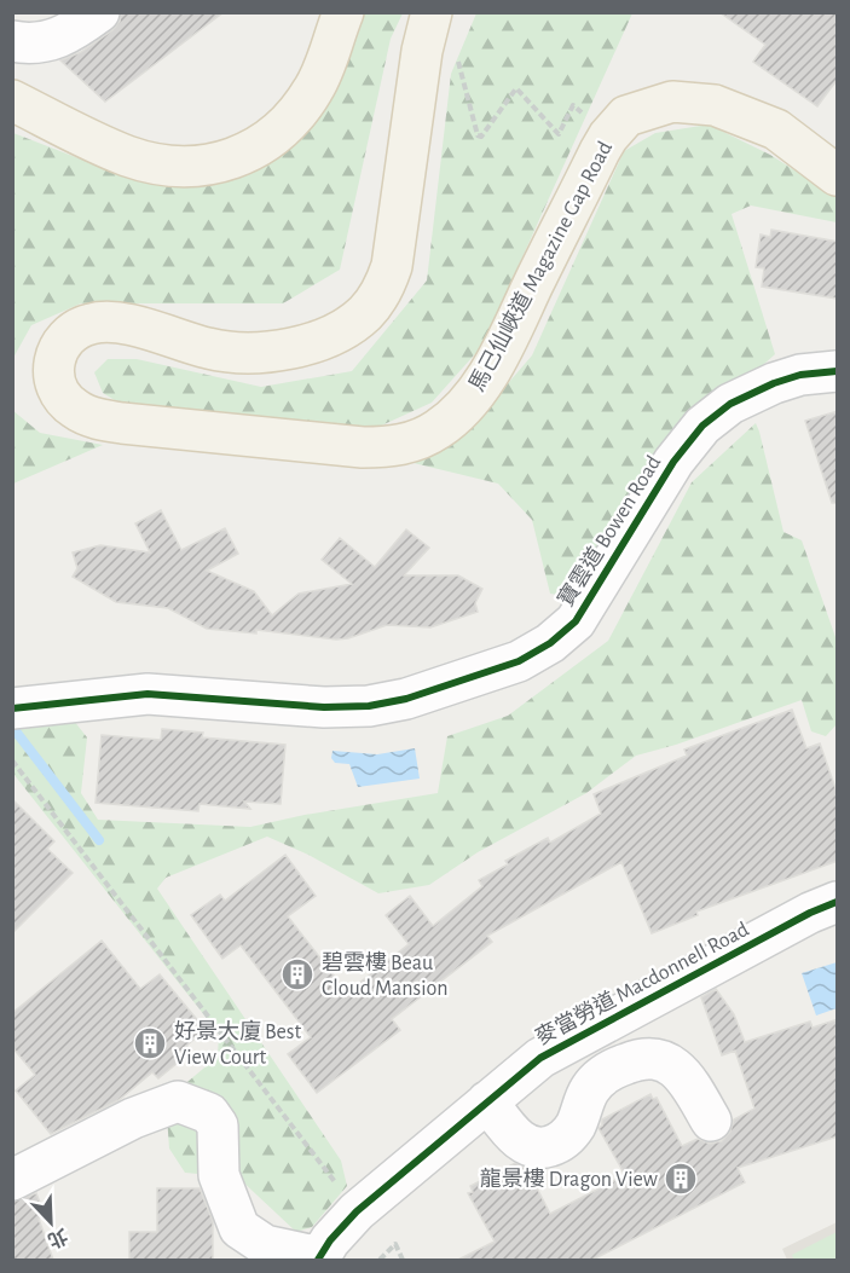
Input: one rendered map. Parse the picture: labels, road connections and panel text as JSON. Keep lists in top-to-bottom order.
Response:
{
  "streets": {
    "main road": ["馬己仙峽道 Magazine Gap Road"],
    "street": ["寶雲道 Bowen Road", "麥當勞道 Macdonnell Road"]
  },
  "places": {
    "building": ["碧雲樓 Beau Cloud Mansion", "好景大廈 Best View Court", "龍景樓 Dragon View"]
  },
  "north": "bottom right"
}
